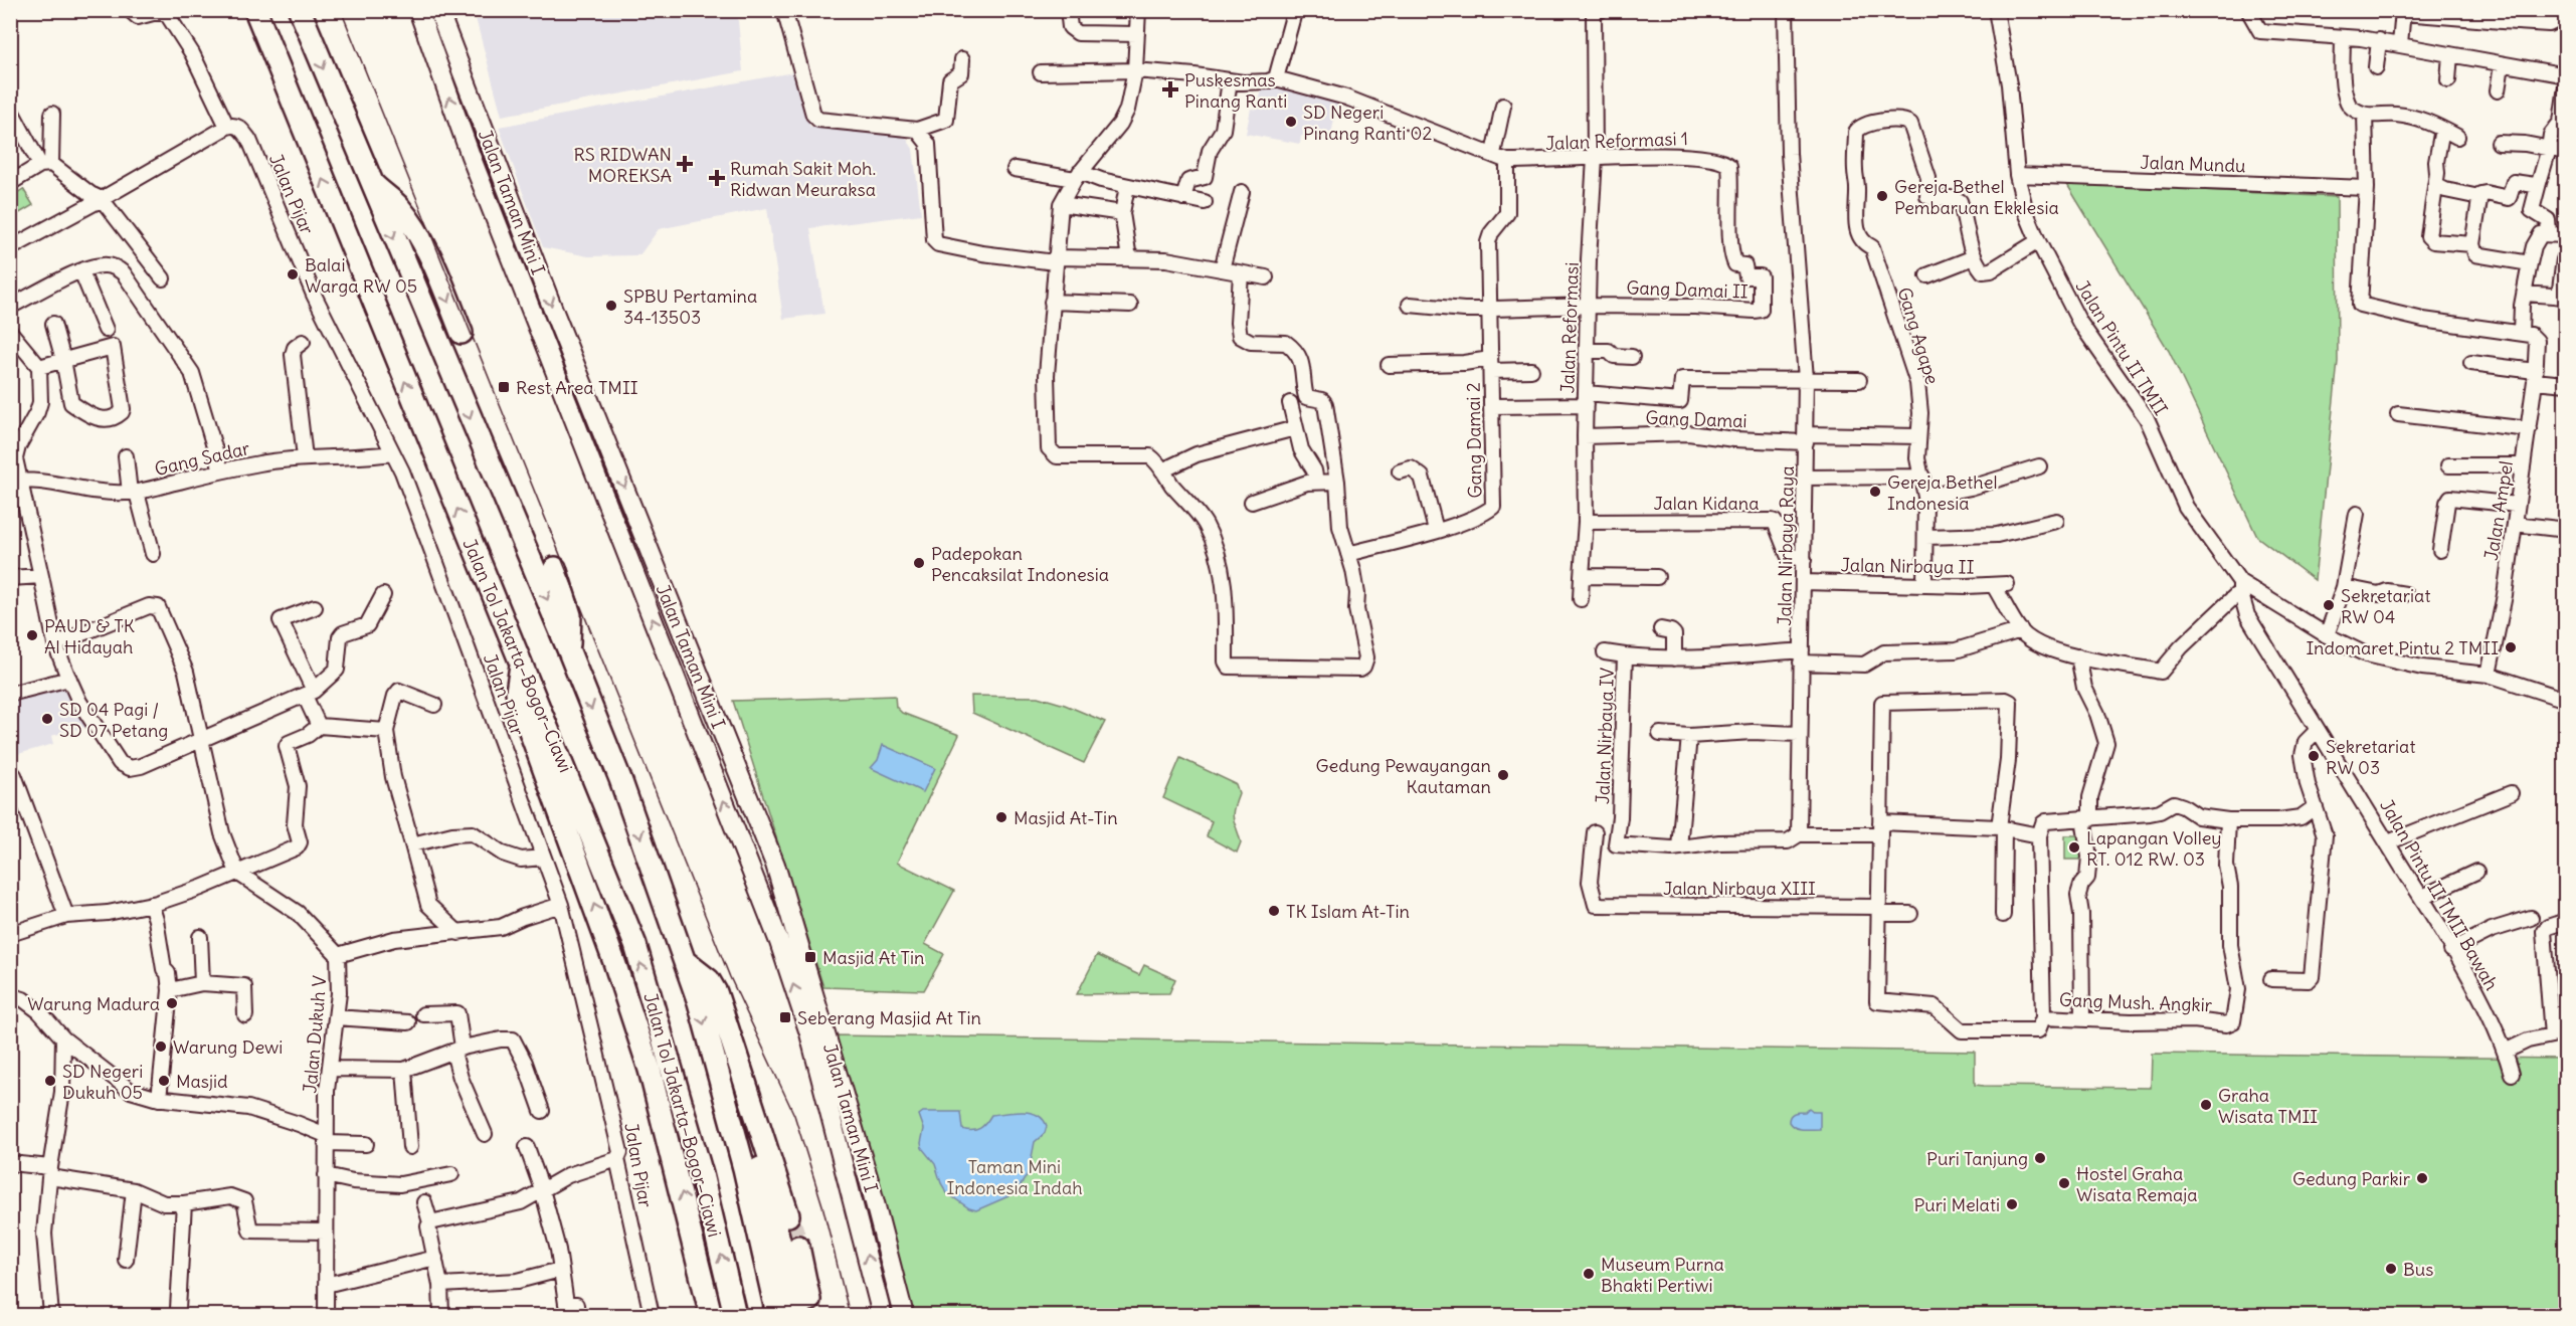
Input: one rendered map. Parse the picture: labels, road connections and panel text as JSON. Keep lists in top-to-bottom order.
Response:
{
  "streets": {
    "highway": ["Jalan Tol Jakarta–Bogor–Ciawi"],
    "main road": ["Jalan Taman Mini I"],
    "street": [
      "Jalan Reformasi 1",
      "Jalan Mundu",
      "Jalan Pijar",
      "Gang Damai II",
      "Jalan Reformasi",
      "Gang Agape",
      "Jalan Pintu II TMII",
      "Gang Damai",
      "Gang Damai 2",
      "Gang Sadar",
      "Jalan Kidana",
      "Jalan Ampel",
      "Jalan Nirbaya Raya",
      "Jalan Nirbaya II",
      "Jalan Nirbaya IV",
      "Jalan Nirbaya XIII",
      "Jalan Pintu II TMII Bawah",
      "Gang Mush. Angkir",
      "Jalan Dukuh V"
    ]
  },
  "crossings": [
    ["Jalan Reformasi 1", "Gang Damai II"],
    ["Jalan Reformasi 1", "Jalan Reformasi"],
    ["Jalan Reformasi 1", "Gang Damai 2"],
    ["Jalan Mundu", "Jalan Pintu II TMII"],
    ["Jalan Pijar", "Gang Sadar"],
    ["Gang Damai II", "Jalan Reformasi"],
    ["Jalan Reformasi", "Gang Damai"],
    ["Jalan Reformasi", "Jalan Kidana"],
    ["Gang Agape", "Jalan Nirbaya II"],
    ["Jalan Pintu II TMII", "Jalan Pintu II TMII Bawah"],
    ["Gang Damai", "Jalan Nirbaya Raya"],
    ["Jalan Kidana", "Jalan Nirbaya Raya"],
    ["Jalan Nirbaya Raya", "Jalan Nirbaya II"],
    ["Jalan Nirbaya Raya", "Jalan Nirbaya IV"],
    ["Jalan Nirbaya II", "Jalan Nirbaya IV"]
  ],
  "parks": ["Taman Mini Indonesia Indah"],
  "places": {
    "health": ["Puskesmas Pinang Ranti", "RS RIDWAN MOREKSA", "Rumah Sakit Moh. Ridwan Meuraksa"],
    "other": [
      "SD Negeri Pinang Ranti 02",
      "Gereja Bethel Pembaruan Ekklesia",
      "Balai Warga RW 05",
      "SPBU Pertamina 34-13503",
      "Gereja Bethel Indonesia",
      "Padepokan Pencaksilat Indonesia",
      "Sekretariat RW 04",
      "PAUD & TK Al Hidayah",
      "Indomaret Pintu 2 TMII",
      "SD 04 Pagi / SD 07 Petang",
      "Sekretariat RW 03",
      "Gedung Pewayangan Kautaman",
      "Masjid At-Tin",
      "Lapangan Volley RT. 012 RW. 03",
      "TK Islam At-Tin",
      "Warung Madura",
      "Warung Dewi",
      "SD Negeri Dukuh 05",
      "Masjid",
      "Graha Wisata TMII",
      "Puri Tanjung",
      "Gedung Parkir",
      "Hostel Graha Wisata Remaja",
      "Puri Melati",
      "Bus",
      "Museum Purna Bhakti Pertiwi"
    ],
    "transit": ["Rest Area TMII", "Masjid At Tin", "Seberang Masjid At Tin"]
  }
}
